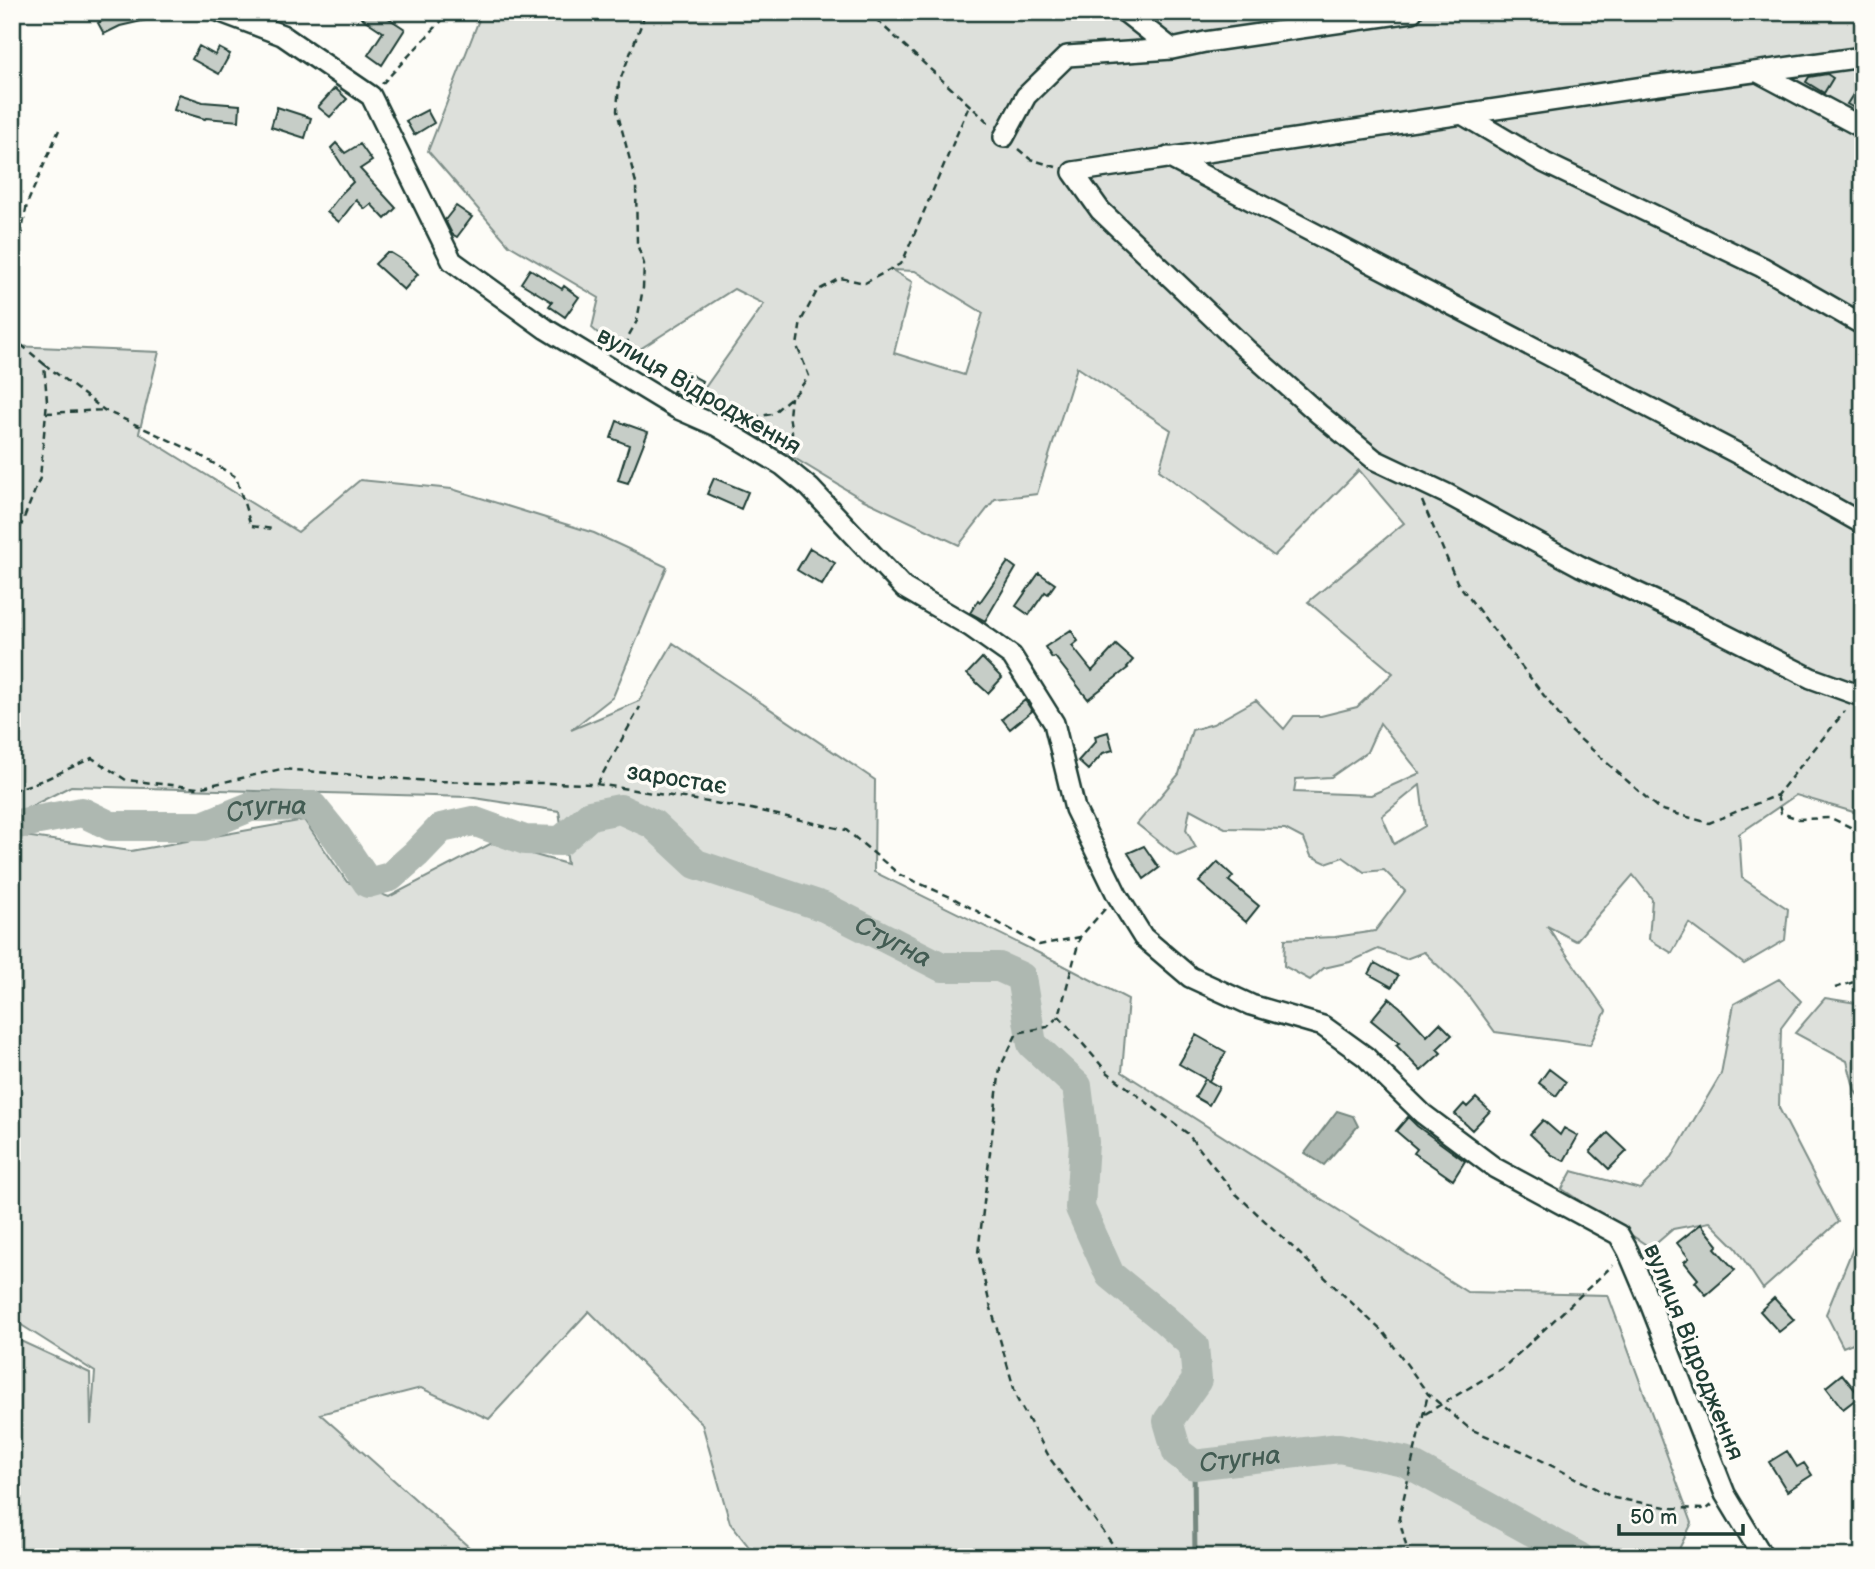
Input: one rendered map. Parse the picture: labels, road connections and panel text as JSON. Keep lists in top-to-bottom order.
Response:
{
  "streets": {
    "street": ["вулиця Відродження"],
    "path": ["заростає"]
  },
  "water": ["Стугна"],
  "scale_bar": "50 m"
}
